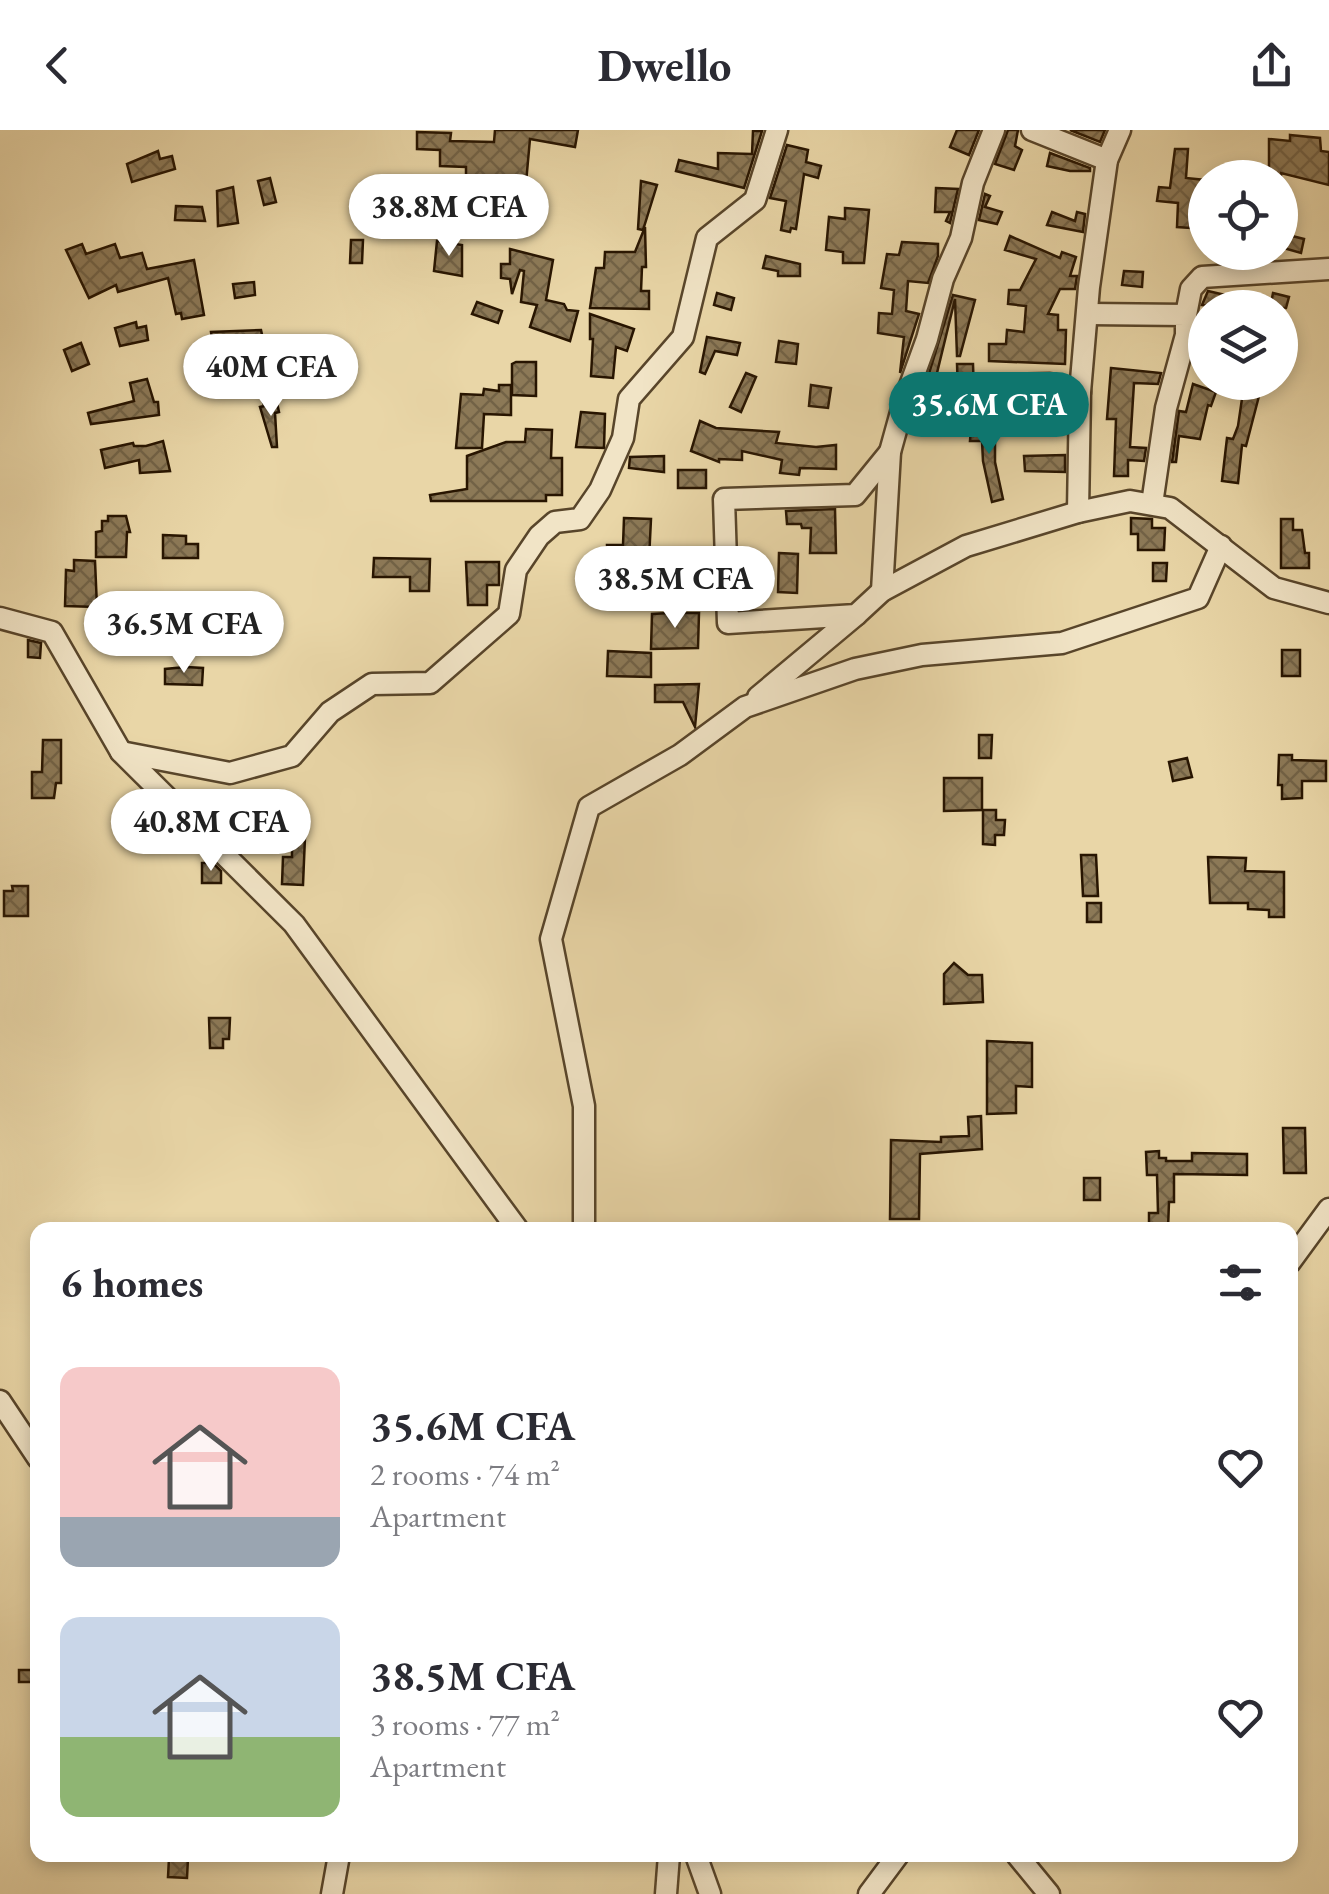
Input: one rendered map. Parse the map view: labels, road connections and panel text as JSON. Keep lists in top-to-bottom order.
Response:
{
  "page": {
    "header": "Dwello",
    "price": [
      "38.8M CFA",
      "40M CFA",
      "35.6M CFA",
      "38.5M CFA",
      "36.5M CFA",
      "40.8M CFA"
    ],
    "heading": "6 homes",
    "list": [
      {
        "name": "35.6M CFA",
        "note": "2 rooms · 74 m² · Apartment"
      },
      {
        "name": "38.5M CFA",
        "note": "3 rooms · 77 m² · Apartment"
      }
    ]
  }
}
